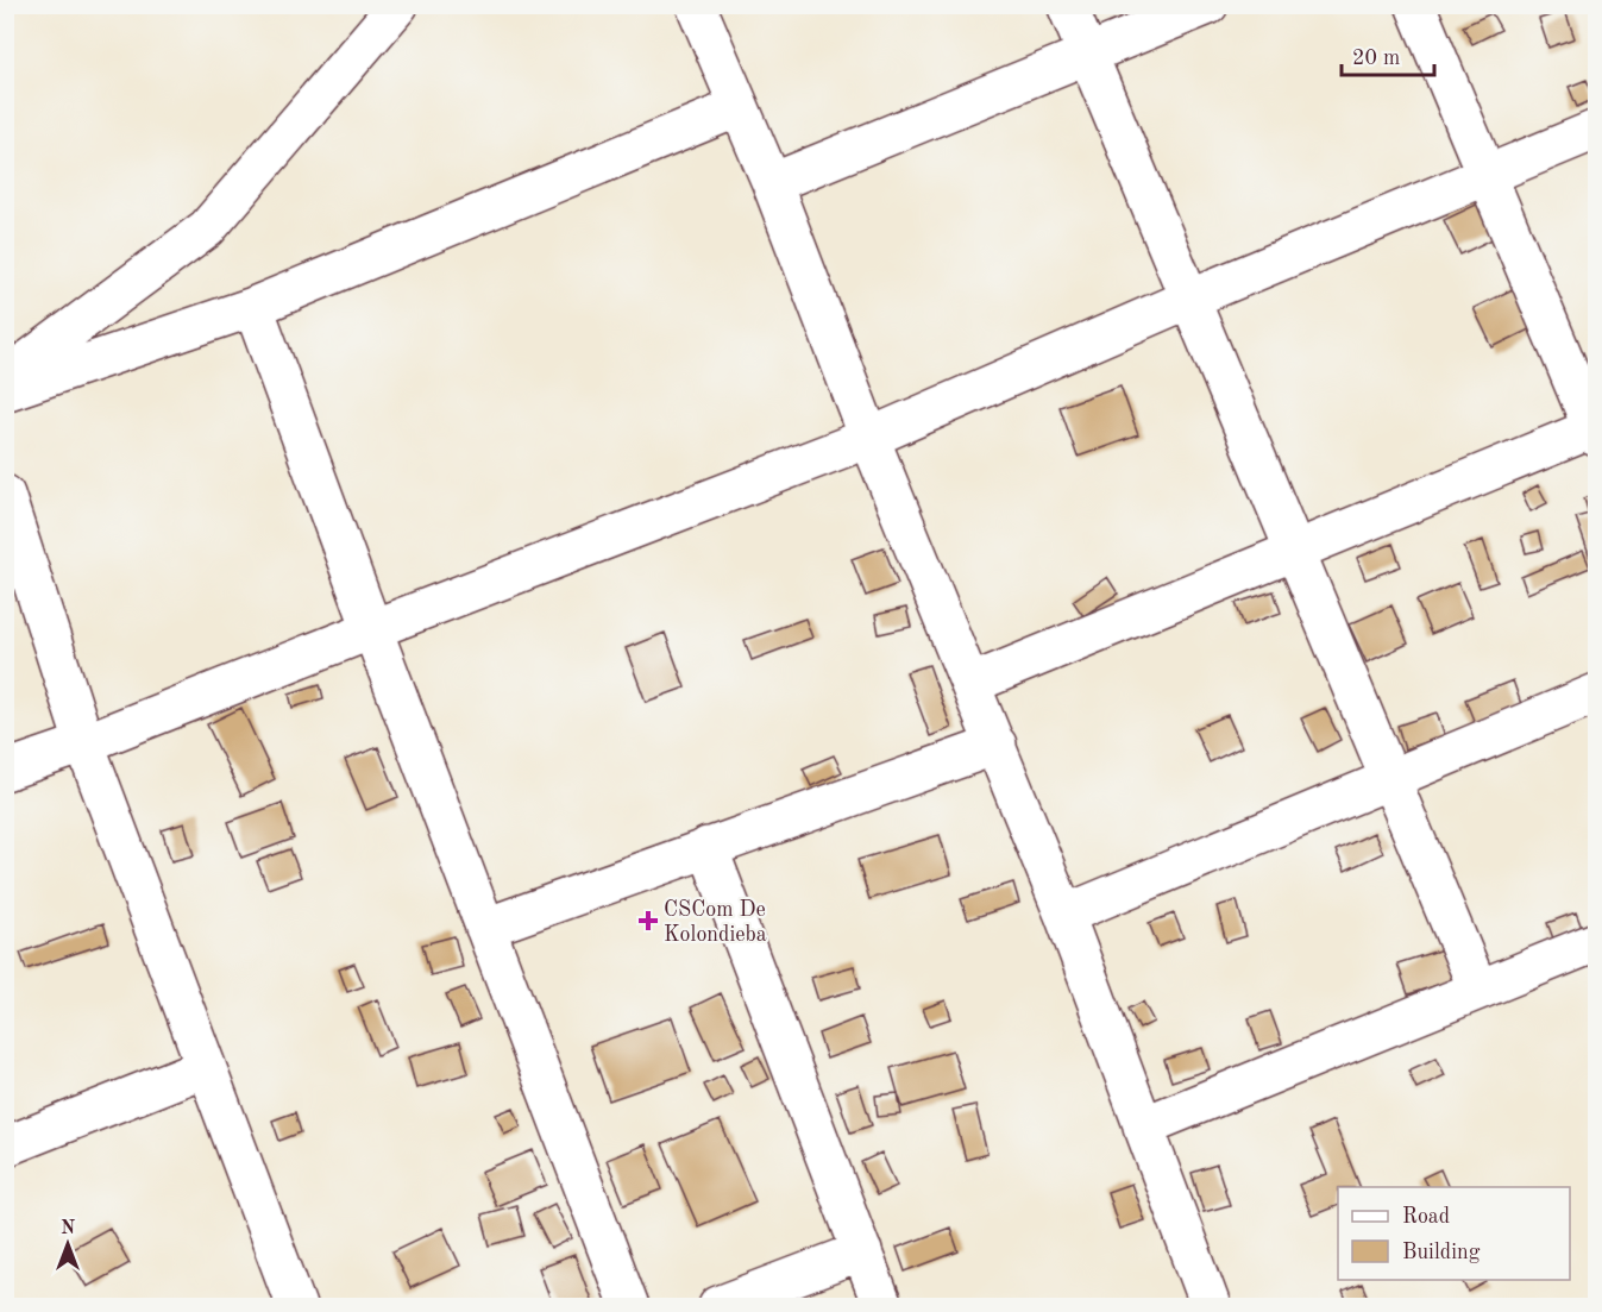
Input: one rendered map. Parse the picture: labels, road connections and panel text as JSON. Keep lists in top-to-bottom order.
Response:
{
  "places": {
    "health": ["CSCom De Kolondieba"]
  },
  "legend": ["Road", "Building"],
  "scale_bar": "20 m",
  "north": "top"
}
